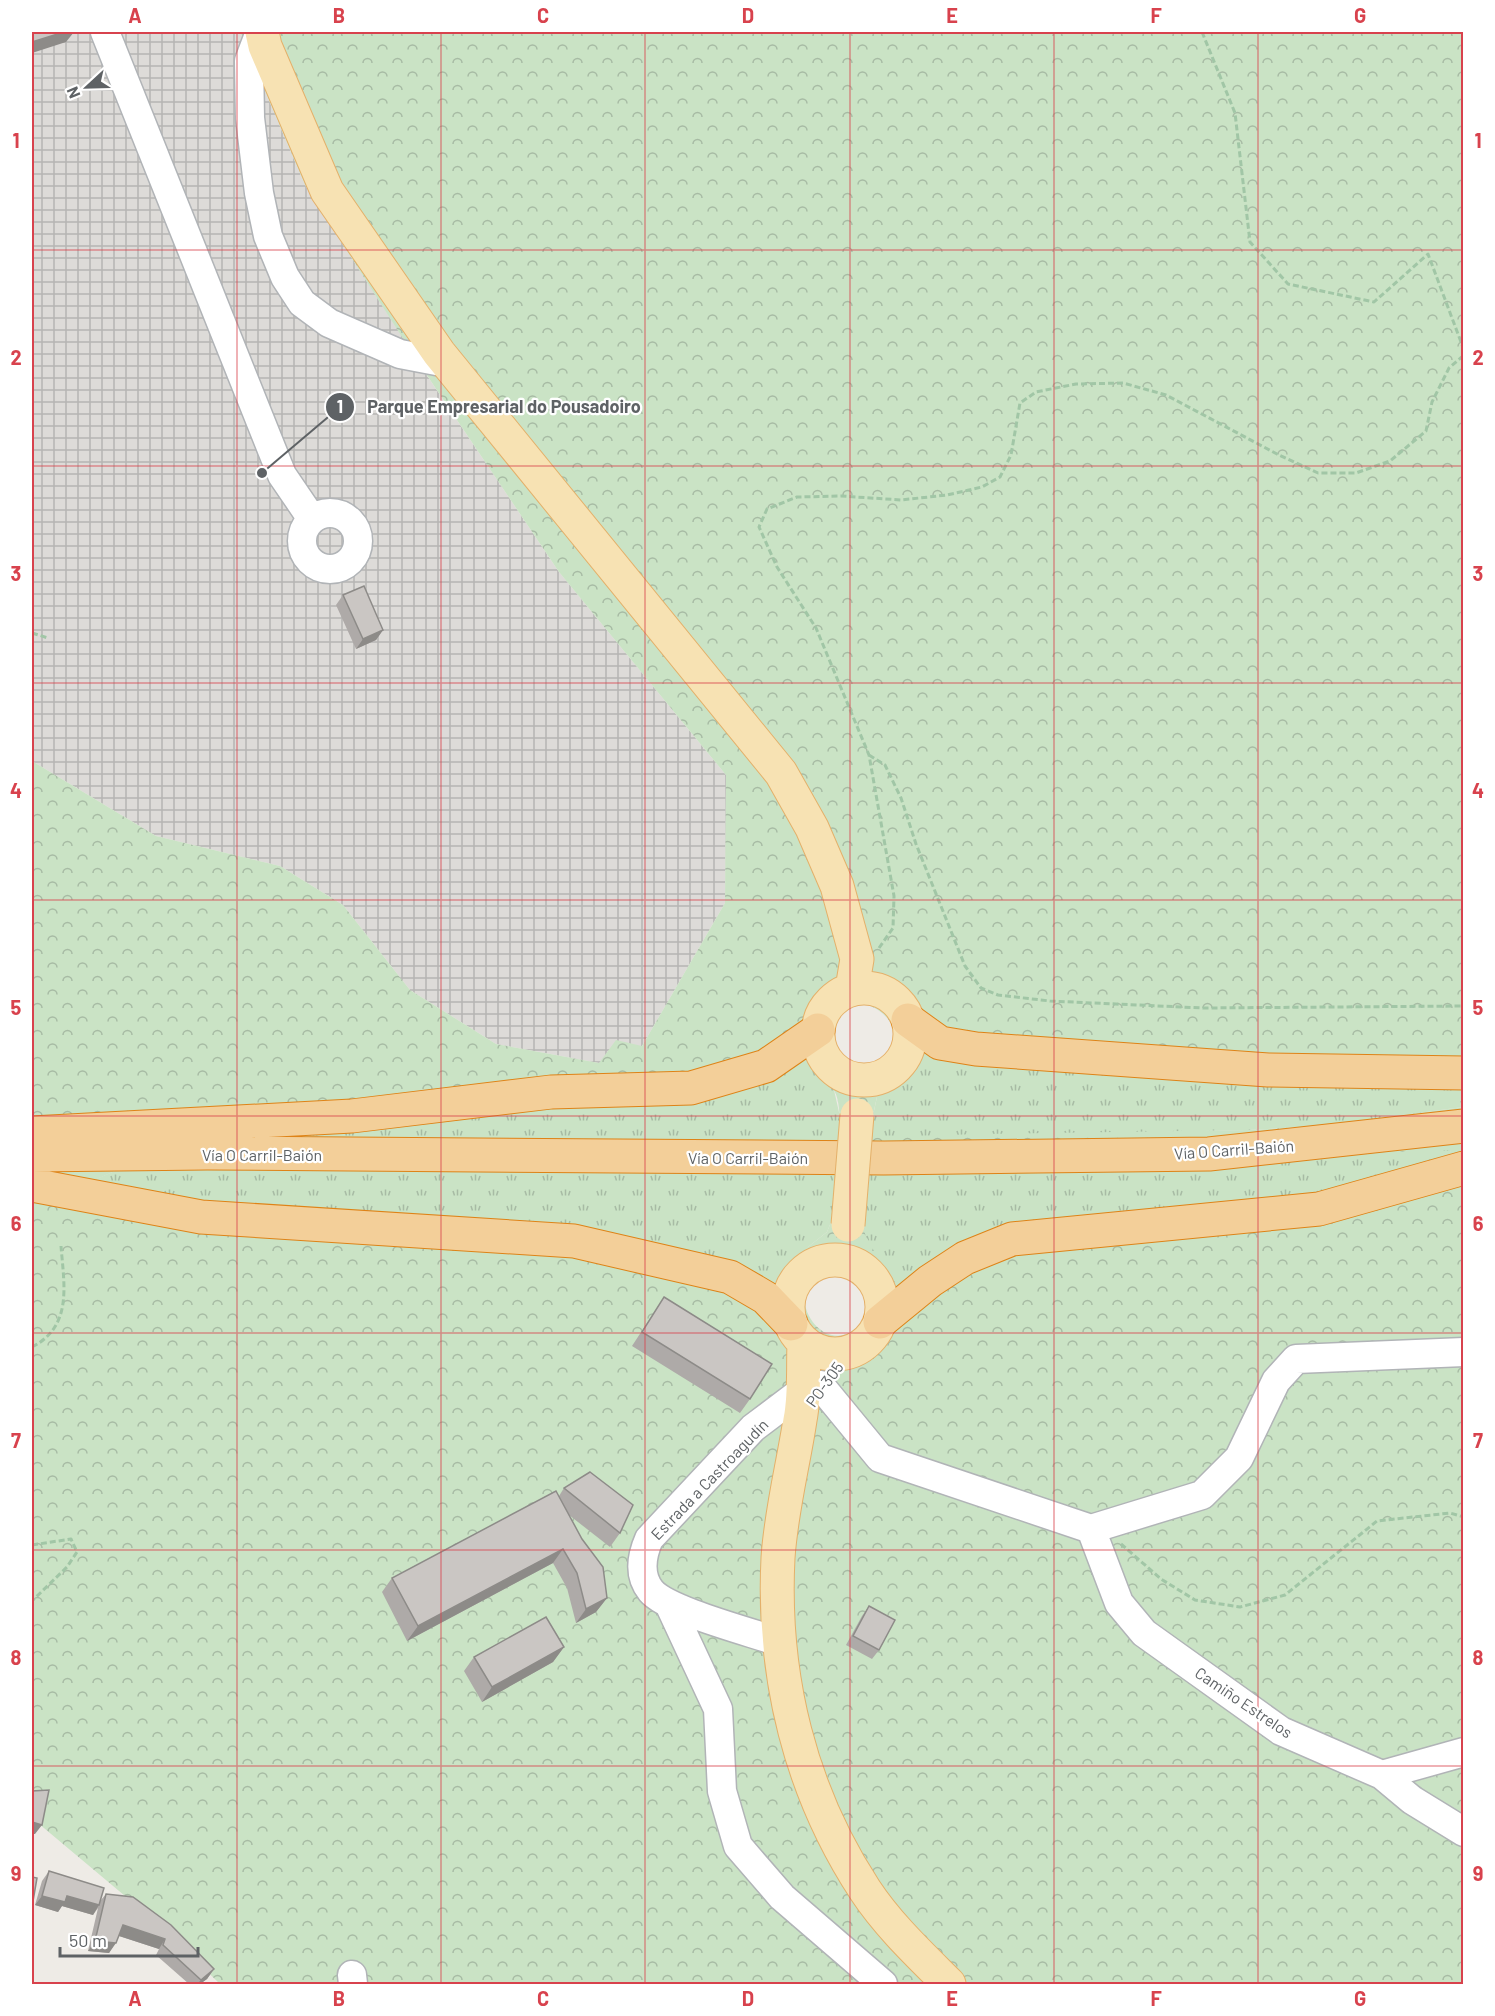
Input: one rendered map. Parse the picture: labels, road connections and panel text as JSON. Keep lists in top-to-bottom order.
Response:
{
  "streets": {
    "highway": ["Vía O Carril-Baión"],
    "main road": ["PO-305"],
    "street": ["Estrada a Castroagudín", "Camiño Estrelos"]
  },
  "crossings": [
    ["PO-305", "Estrada a Castroagudín"]
  ],
  "places": ["Parque Empresarial do Pousadoiro"],
  "scale_bar": "50 m",
  "north": "left",
  "grid": {
    "columns": [
      "A",
      "B",
      "C",
      "D",
      "E",
      "F",
      "G"
    ],
    "rows": [
      "1",
      "2",
      "3",
      "4",
      "5",
      "6",
      "7",
      "8",
      "9"
    ]
  }
}
